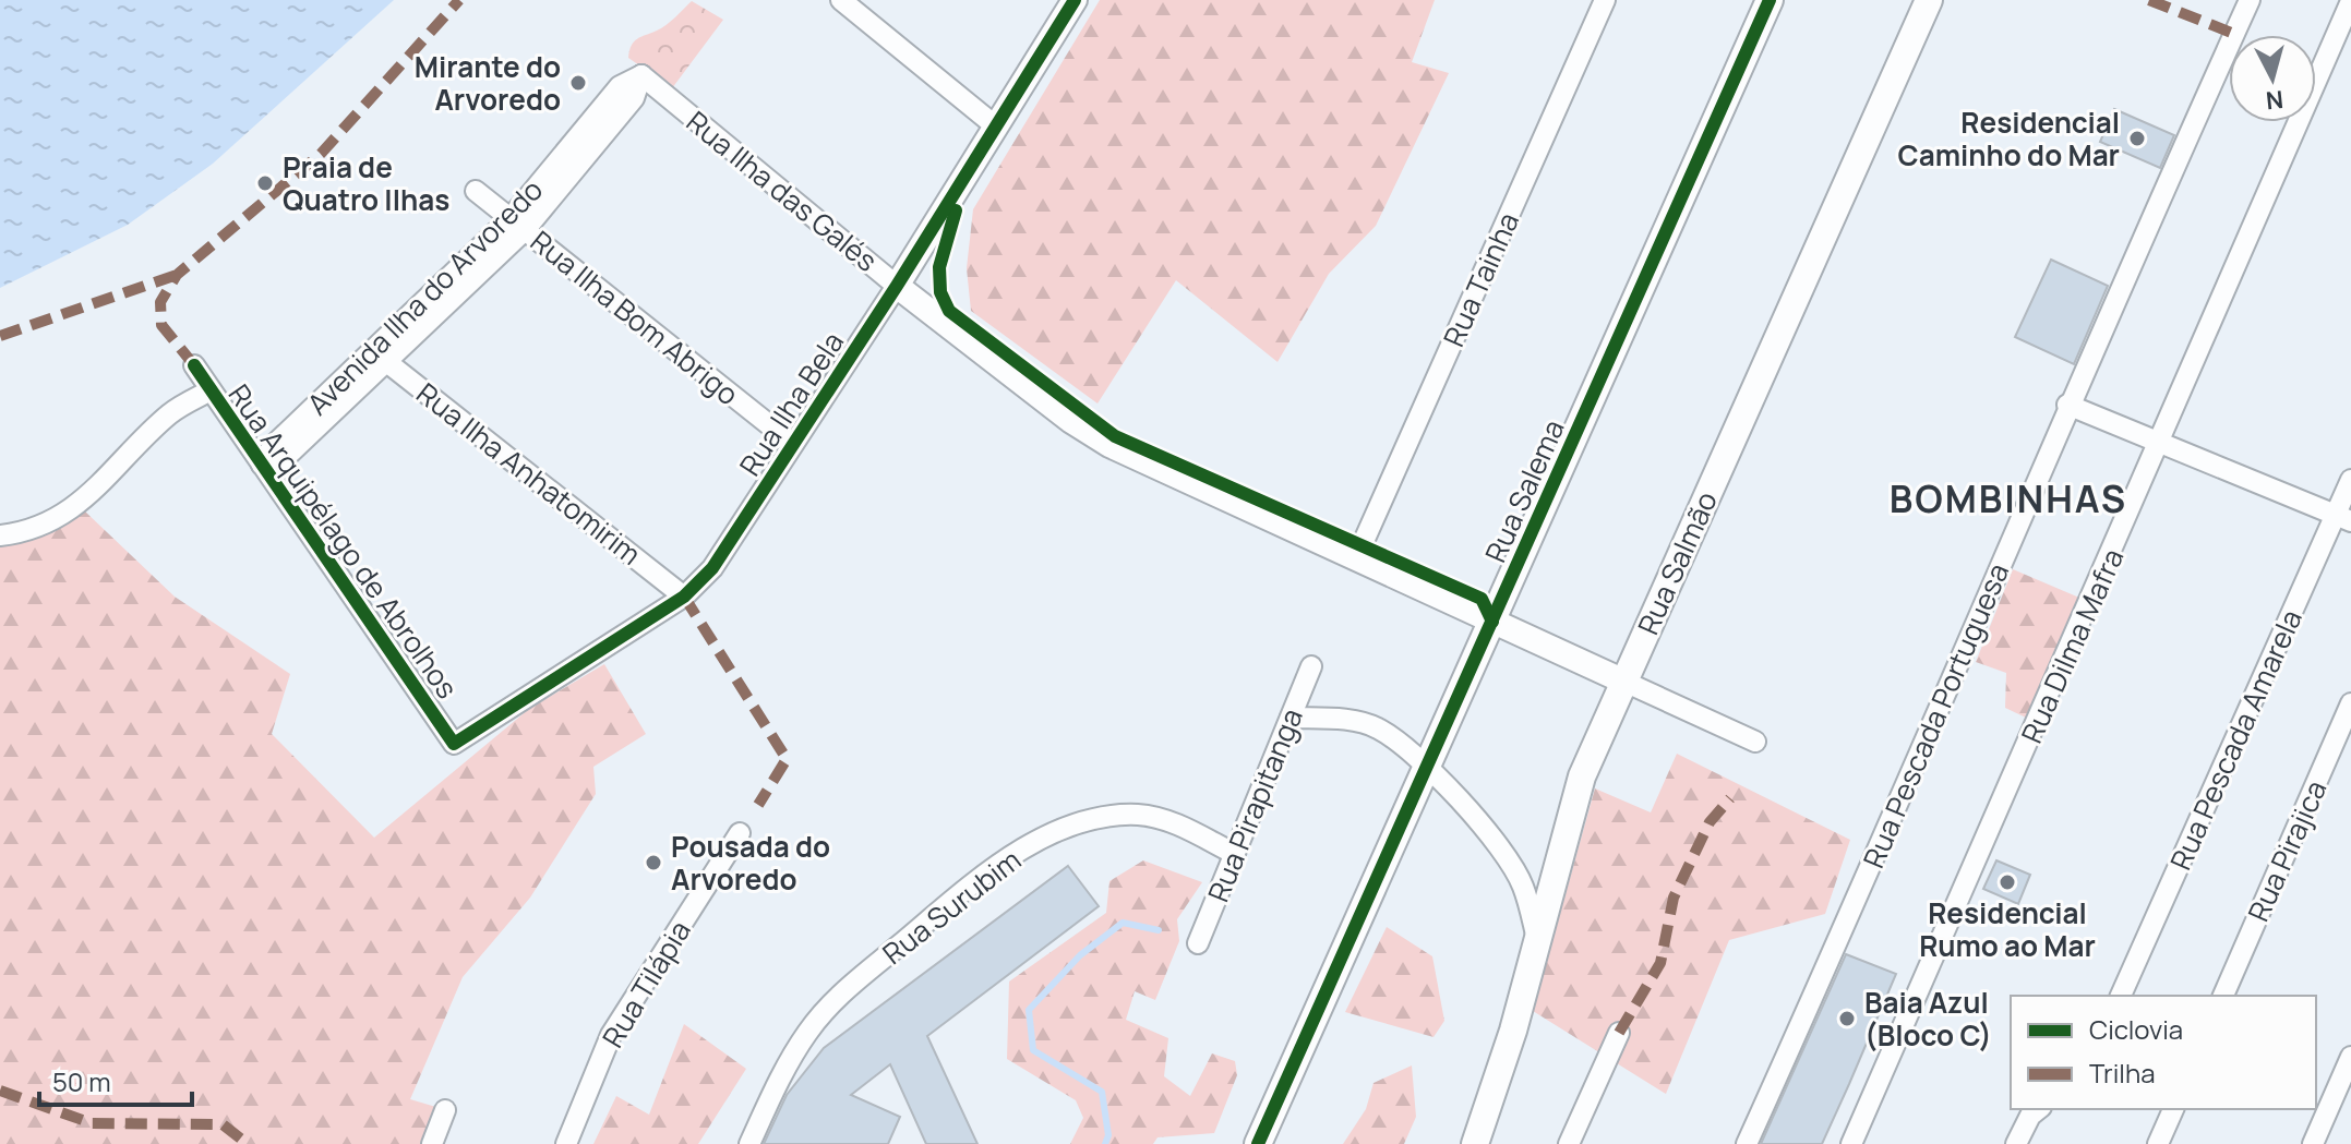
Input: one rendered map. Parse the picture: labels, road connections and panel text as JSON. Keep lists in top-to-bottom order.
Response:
{
  "streets": {
    "main road": ["Rua Salema", "Rua Salmão"],
    "street": [
      "Rua Ilha das Galés",
      "Rua Tainha",
      "Avenida Ilha do Arvoredo",
      "Rua Ilha Bom Abrigo",
      "Rua Ilha Bela",
      "Rua Ilha Anhatomirim",
      "Rua Arquipélago de Abrolhos",
      "Rua Dilma Mafra",
      "Rua Pescada Portuguesa",
      "Rua Pescada Amarela",
      "Rua Pirapitanga",
      "Rua Pirajica",
      "Rua Surubim",
      "Rua Tilápia"
    ]
  },
  "crossings": [
    ["Rua Ilha das Galés", "Rua Tainha"],
    ["Rua Ilha das Galés", "Avenida Ilha do Arvoredo"],
    ["Rua Ilha das Galés", "Rua Ilha Bela"],
    ["Rua Ilha das Galés", "Rua Salema"],
    ["Rua Ilha das Galés", "Rua Salmão"],
    ["Avenida Ilha do Arvoredo", "Rua Ilha Bom Abrigo"],
    ["Avenida Ilha do Arvoredo", "Rua Ilha Anhatomirim"],
    ["Avenida Ilha do Arvoredo", "Rua Arquipélago de Abrolhos"],
    ["Rua Ilha Bom Abrigo", "Rua Ilha Bela"],
    ["Rua Ilha Bela", "Rua Ilha Anhatomirim"],
    ["Rua Ilha Bela", "Rua Arquipélago de Abrolhos"],
    ["Rua Pirapitanga", "Rua Surubim"]
  ],
  "districts": ["BOMBINHAS"],
  "places": [
    "Mirante do Arvoredo",
    "Residencial Caminho do Mar",
    "Praia de Quatro Ilhas",
    "Pousada do Arvoredo",
    "Residencial Rumo ao Mar",
    "Baia Azul (Bloco C)"
  ],
  "legend": ["Ciclovia", "Trilha"],
  "scale_bar": "50 m",
  "north": "bottom"
}
